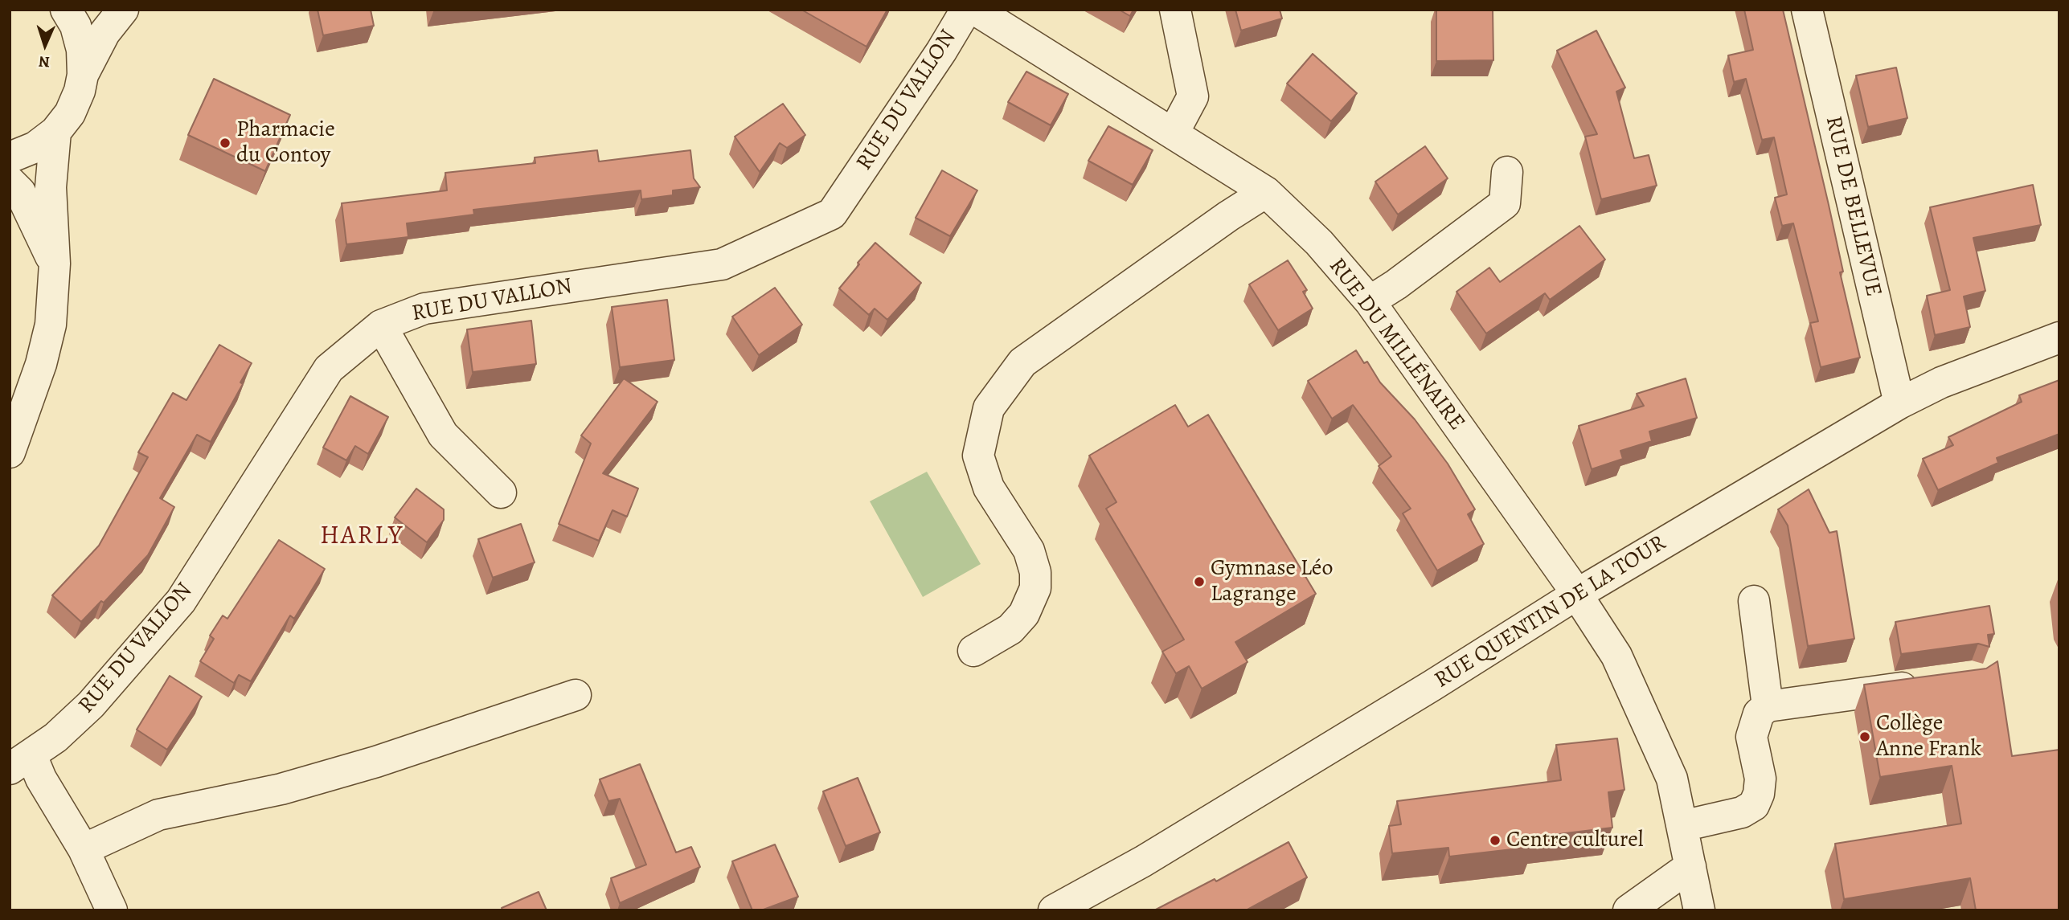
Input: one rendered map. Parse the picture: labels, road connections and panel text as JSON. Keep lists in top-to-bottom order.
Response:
{
  "streets": {
    "street": [
      "RUE DU VALLON",
      "RUE DE BELLEVUE",
      "RUE DU MILLÉNAIRE",
      "RUE QUENTIN DE LA TOUR"
    ]
  },
  "crossings": [
    ["RUE DE BELLEVUE", "RUE QUENTIN DE LA TOUR"],
    ["RUE DU MILLÉNAIRE", "RUE QUENTIN DE LA TOUR"]
  ],
  "districts": ["HARLY"],
  "places": [
    "Pharmacie du Contoy",
    "Gymnase Léo Lagrange",
    "Collège Anne Frank",
    "Centre culturel"
  ],
  "north": "bottom"
}
